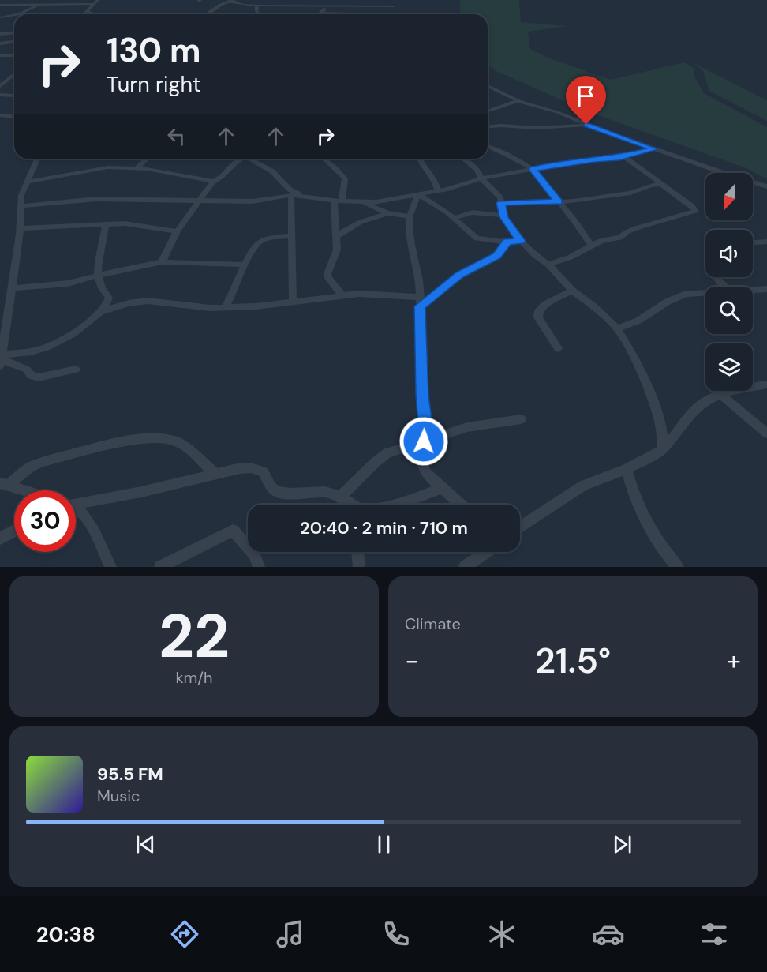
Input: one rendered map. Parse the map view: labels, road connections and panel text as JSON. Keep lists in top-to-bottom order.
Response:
{
  "north": "bottom",
  "page": {
    "turn": ["130 m", "Turn right"],
    "limit": "30",
    "trip": "20:40 · 2 min · 710 m",
    "tile": [
      ["22", "km/h"],
      "Climate"
    ],
    "heat": ["−", "21.5°", "+"],
    "song": ["95.5 FM", "Music"],
    "tabs": "20:38"
  }
}
